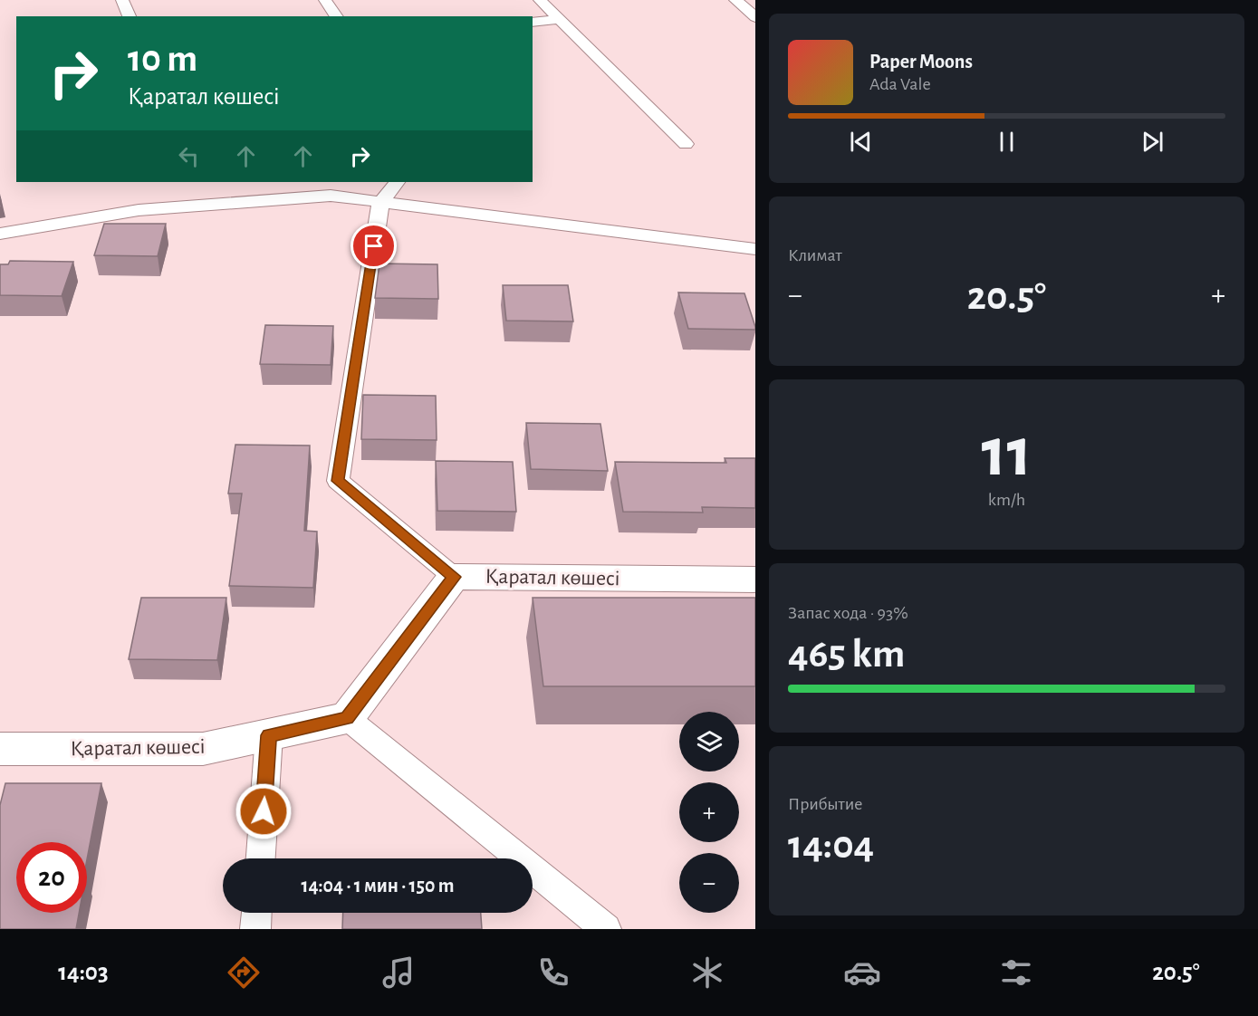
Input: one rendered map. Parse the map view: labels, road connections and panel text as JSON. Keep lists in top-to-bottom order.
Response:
{
  "streets": {
    "street": ["Қаратал көшесі"]
  },
  "page": {
    "turn": ["10 m", "Қаратал көшесі"],
    "song": ["Paper Moons", "Ada Vale"],
    "tile": [
      "Климат",
      ["11", "km/h"],
      ["Запас хода · 93%", "465 km"],
      ["Прибытие", "14:04"]
    ],
    "heat": ["−", "20.5°", "+"],
    "map_buttons": ["+", "−"],
    "limit": "20",
    "trip": "14:04 · 1 мин · 150 m",
    "tabs": ["14:03", "20.5°"]
  }
}
